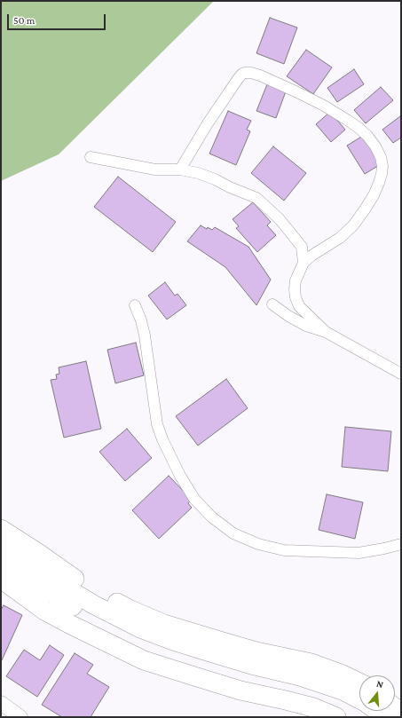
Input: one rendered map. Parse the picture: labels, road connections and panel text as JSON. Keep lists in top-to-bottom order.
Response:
{
  "scale_bar": "50 m",
  "north": "top"
}
